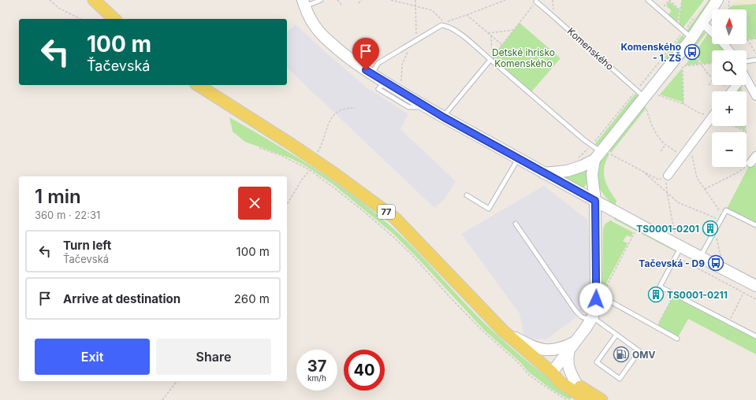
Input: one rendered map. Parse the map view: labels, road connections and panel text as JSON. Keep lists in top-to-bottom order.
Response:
{
  "streets": {
    "main road": ["77"],
    "lane": ["Komenského"]
  },
  "parks": ["Detské ihrisko Komenského"],
  "places": {
    "bus stop": ["Komenského - 1. ZŠ", "Tačevská - D9"],
    "building": ["TS0001-0201", "TS0001-0211"],
    "fuel station": ["OMV"]
  },
  "north": "top",
  "page": {
    "map_buttons": ["+", "−"],
    "turn": ["100 m", "Ťačevská"],
    "heading": ["1 min", "360 m · 22:31"],
    "list": [
      {
        "name": "Turn left",
        "note": "Ťačevská",
        "value": "100 m"
      },
      {
        "name": "Arrive at destination",
        "value": "260 m"
      }
    ],
    "buttons": ["Exit", "Share"],
    "speed": "37 km/h",
    "limit": "40"
  }
}
